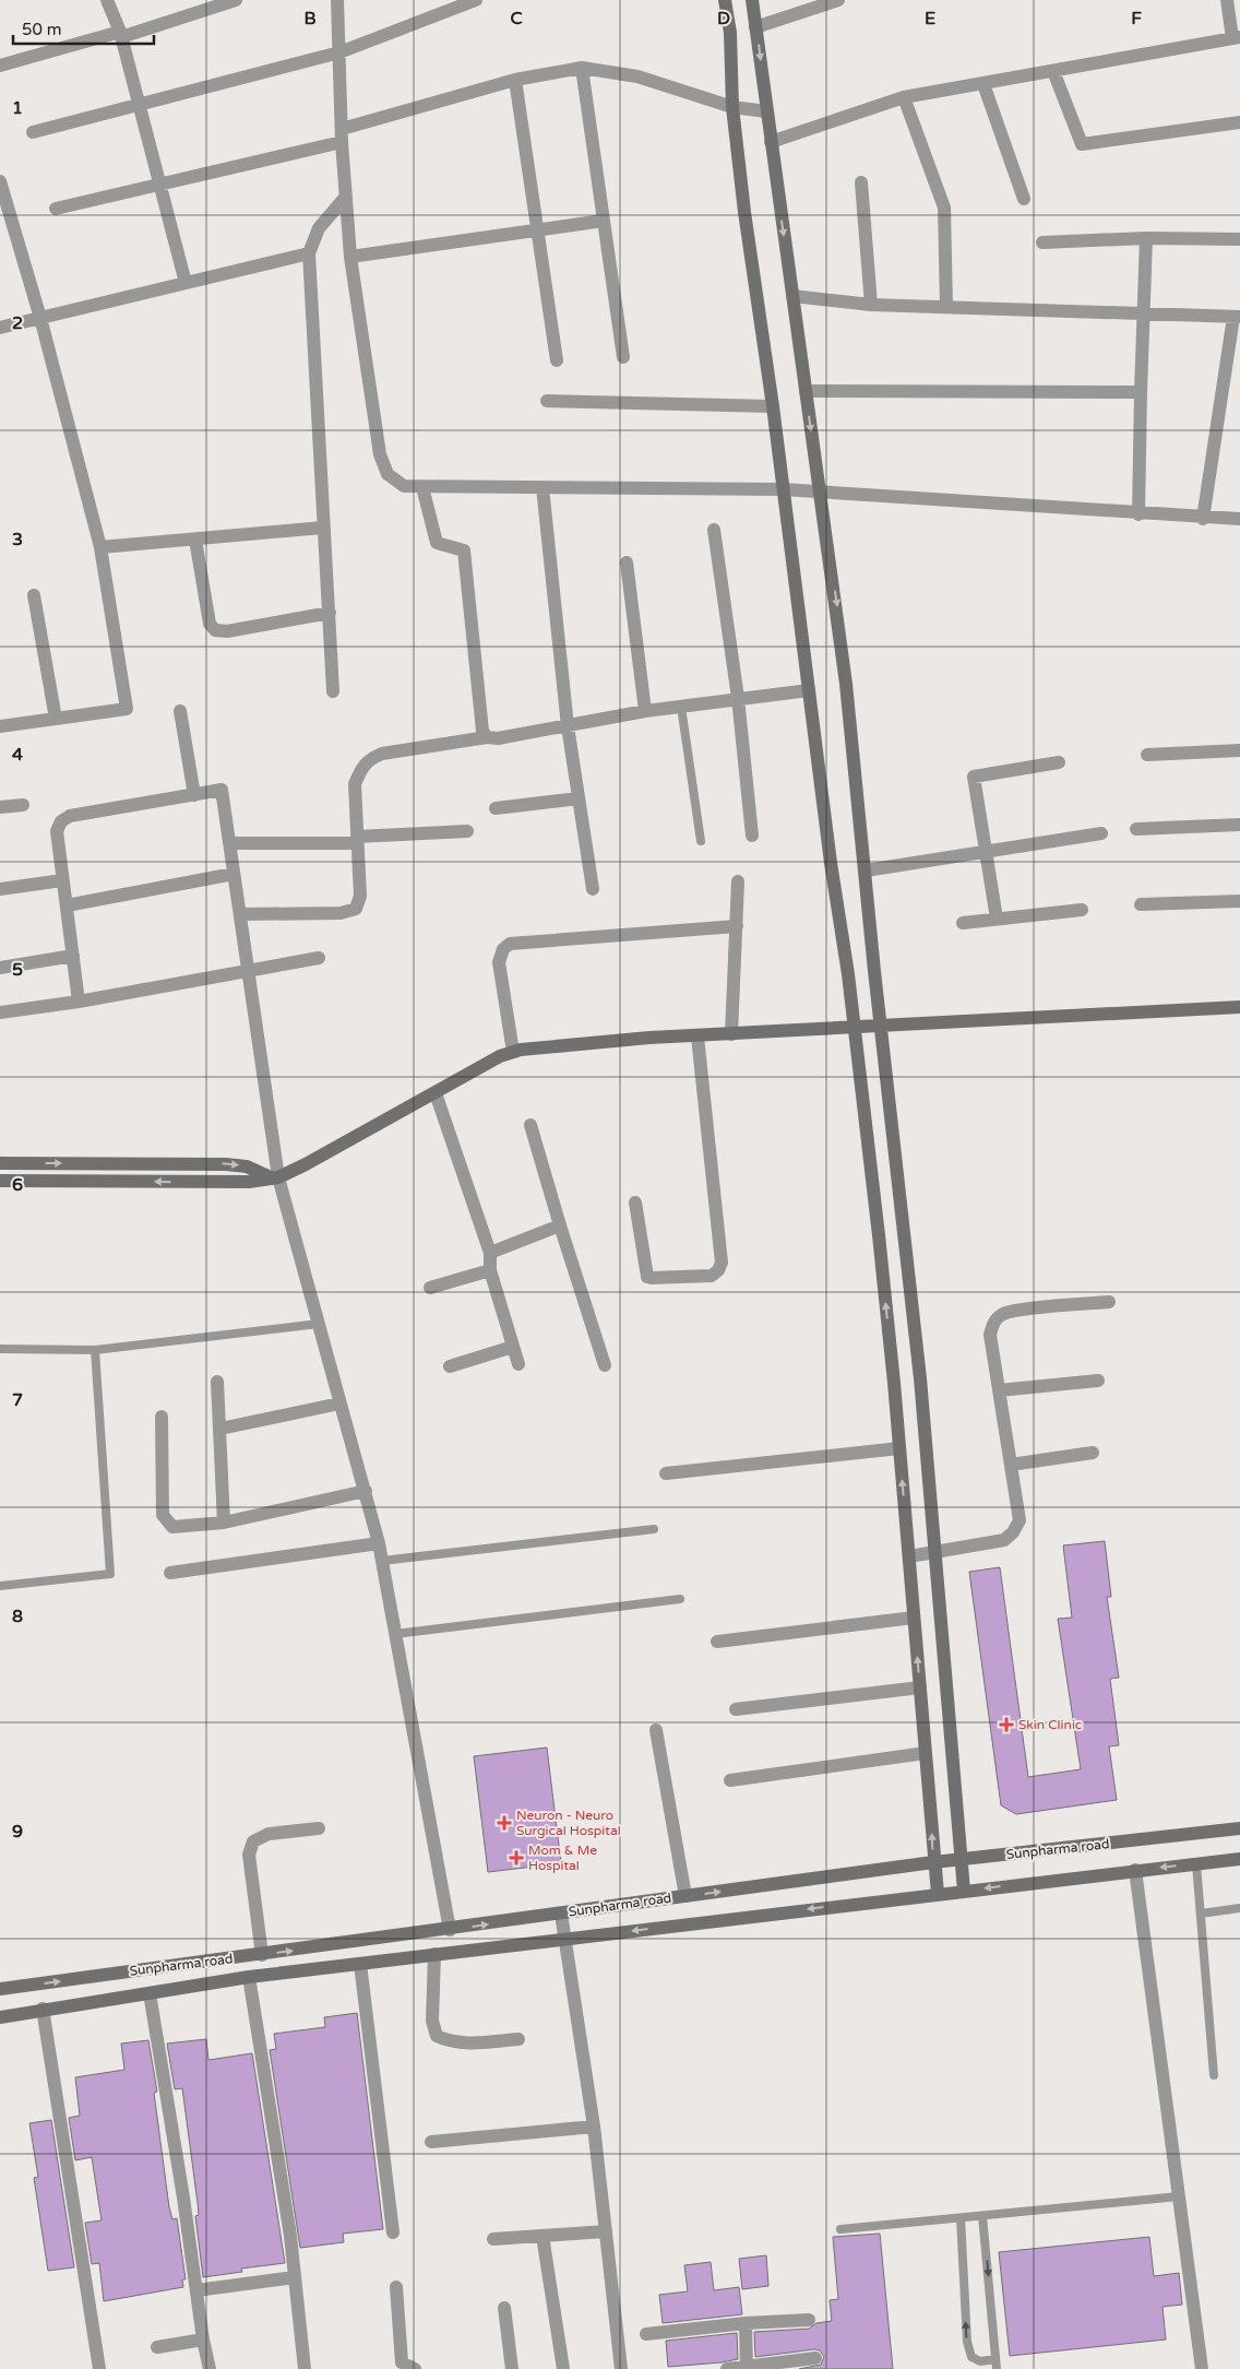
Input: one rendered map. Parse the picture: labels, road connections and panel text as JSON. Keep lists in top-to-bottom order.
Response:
{
  "streets": {
    "street": ["Sunpharma road"]
  },
  "places": {
    "health": ["Skin Clinic", "Neuron - Neuro Surgical Hospital", "Mom & Me Hospital"]
  },
  "scale_bar": "50 m",
  "grid": {
    "columns": [
      "B",
      "C",
      "D",
      "E",
      "F"
    ],
    "rows": [
      "1",
      "2",
      "3",
      "4",
      "5",
      "6",
      "7",
      "8",
      "9"
    ]
  }
}
